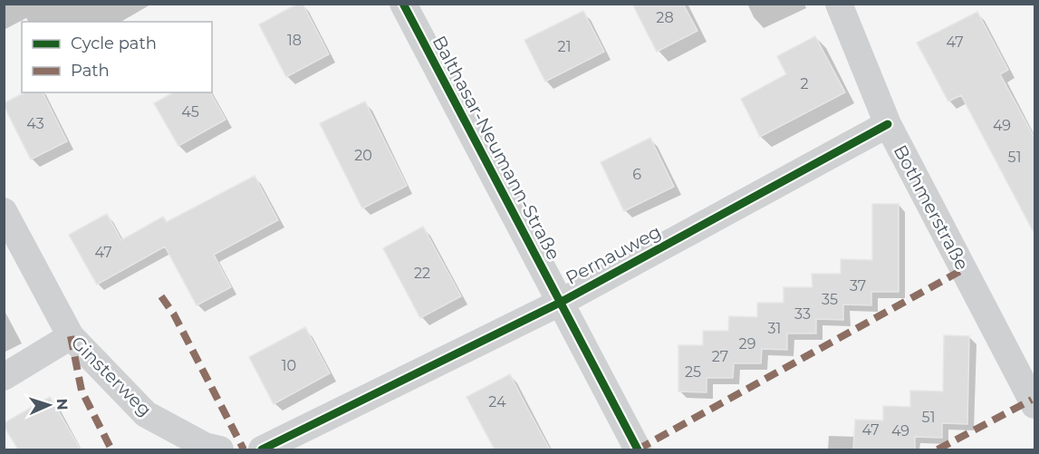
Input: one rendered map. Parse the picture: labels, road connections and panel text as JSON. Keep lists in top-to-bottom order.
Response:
{
  "streets": {
    "street": [
      "Balthasar-Neumann-Straße",
      "Bothmerstraße",
      "Pernauweg",
      "Ginsterweg"
    ]
  },
  "crossings": [
    ["Balthasar-Neumann-Straße", "Pernauweg"],
    ["Bothmerstraße", "Pernauweg"]
  ],
  "house_numbers": [
    "28",
    "18",
    "47",
    "21",
    "2",
    "45",
    "43",
    "49",
    "20",
    "51",
    "6",
    "47",
    "22",
    "37",
    "35",
    "33",
    "31",
    "29",
    "27",
    "10",
    "25",
    "24",
    "51",
    "47",
    "49"
  ],
  "legend": ["Cycle path", "Path"],
  "north": "right"
}
